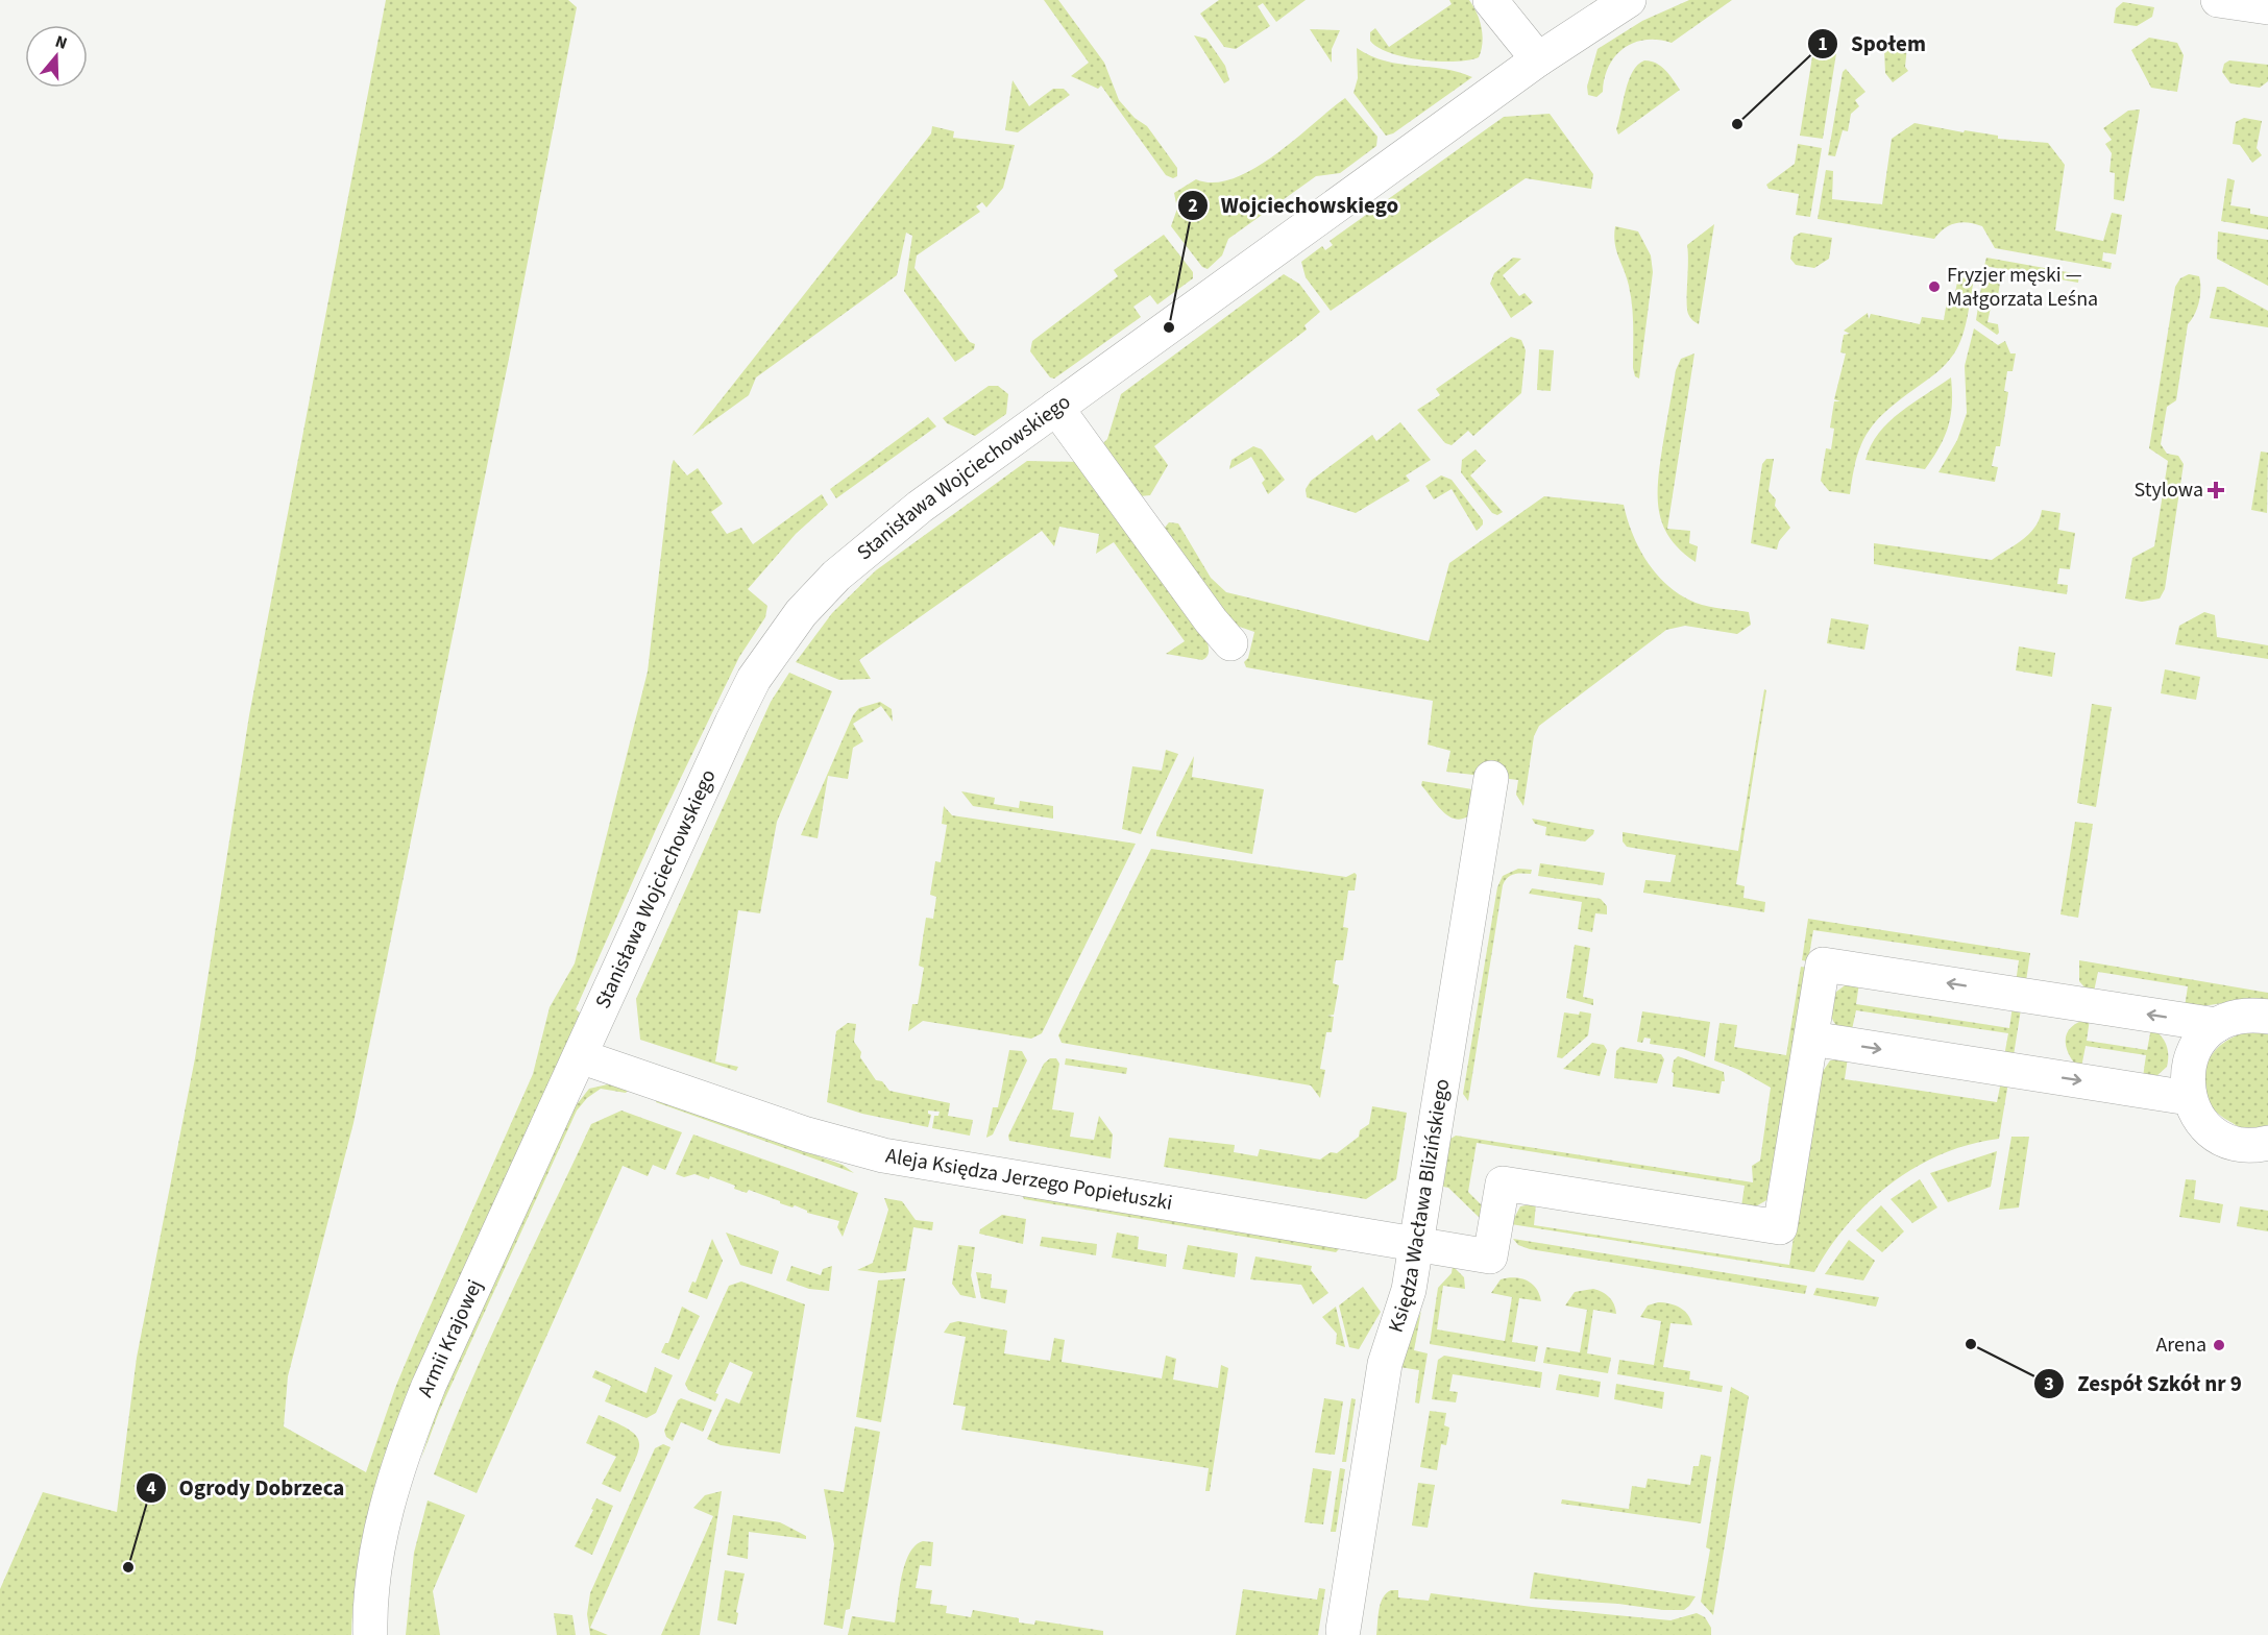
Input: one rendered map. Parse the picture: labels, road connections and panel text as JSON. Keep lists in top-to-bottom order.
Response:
{
  "streets": {
    "street": [
      "Stanisława Wojciechowskiego",
      "Aleja Księdza Jerzego Popiełuszki",
      "Księdza Wacława Blizińskiego",
      "Armii Krajowej"
    ]
  },
  "crossings": [
    ["Stanisława Wojciechowskiego", "Aleja Księdza Jerzego Popiełuszki"],
    ["Stanisława Wojciechowskiego", "Armii Krajowej"],
    ["Aleja Księdza Jerzego Popiełuszki", "Księdza Wacława Blizińskiego"],
    ["Aleja Księdza Jerzego Popiełuszki", "Armii Krajowej"]
  ],
  "places": {
    "other": [
      "Społem",
      "Fryzjer męski — Małgorzata Leśna",
      "Wojciechowskiego",
      "Zespół Szkół nr 9",
      "Arena",
      "Ogrody Dobrzeca"
    ],
    "health": ["Stylowa"]
  },
  "north": "top"
}
